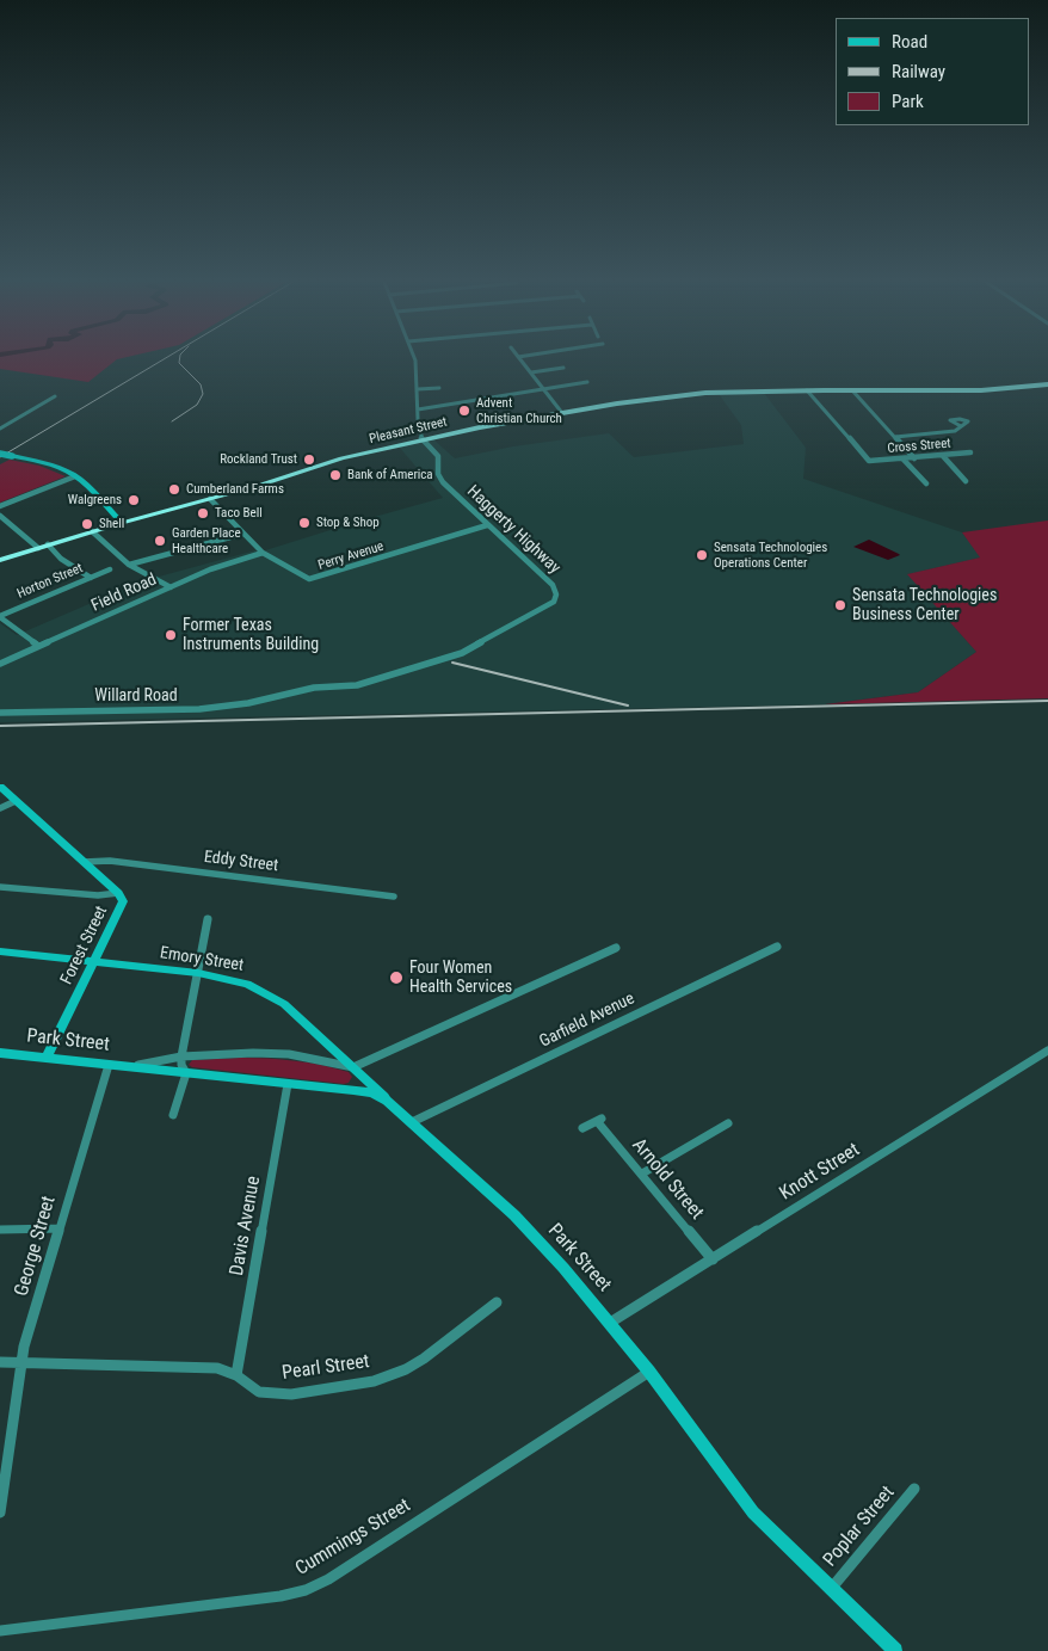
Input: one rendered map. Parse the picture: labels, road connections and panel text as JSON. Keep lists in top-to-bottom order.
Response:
{
  "streets": {
    "highway": ["Pleasant Street"],
    "main road": ["Forest Street", "Emory Street", "Park Street"],
    "street": [
      "Cross Street",
      "Haggerty Highway",
      "Perry Avenue",
      "Horton Street",
      "Field Road",
      "Willard Road",
      "Eddy Street",
      "Garfield Avenue",
      "Knott Street",
      "Arnold Street",
      "Davis Avenue",
      "George Street",
      "Pearl Street",
      "Poplar Street",
      "Cummings Street"
    ]
  },
  "crossings": [
    ["Pleasant Street", "Cross Street"],
    ["Pleasant Street", "Haggerty Highway"],
    ["Pleasant Street", "Perry Avenue"],
    ["Haggerty Highway", "Perry Avenue"],
    ["Haggerty Highway", "Willard Road"],
    ["Perry Avenue", "Field Road"],
    ["Eddy Street", "Forest Street"],
    ["Forest Street", "Emory Street"],
    ["Forest Street", "Park Street"],
    ["Emory Street", "Park Street"],
    ["Garfield Avenue", "Park Street"],
    ["Park Street", "Knott Street"],
    ["Park Street", "Davis Avenue"],
    ["Park Street", "George Street"],
    ["Park Street", "Poplar Street"],
    ["Park Street", "Cummings Street"],
    ["Knott Street", "Arnold Street"],
    ["Davis Avenue", "Pearl Street"],
    ["George Street", "Pearl Street"]
  ],
  "places": [
    "Advent Christian Church",
    "Rockland Trust",
    "Bank of America",
    "Cumberland Farms",
    "Walgreens",
    "Taco Bell",
    "Stop & Shop",
    "Shell",
    "Garden Place Healthcare",
    "Sensata Technologies Operations Center",
    "Sensata Technologies Business Center",
    "Former Texas Instruments Building",
    "Four Women Health Services"
  ],
  "legend": ["Road", "Railway", "Park"]
}
